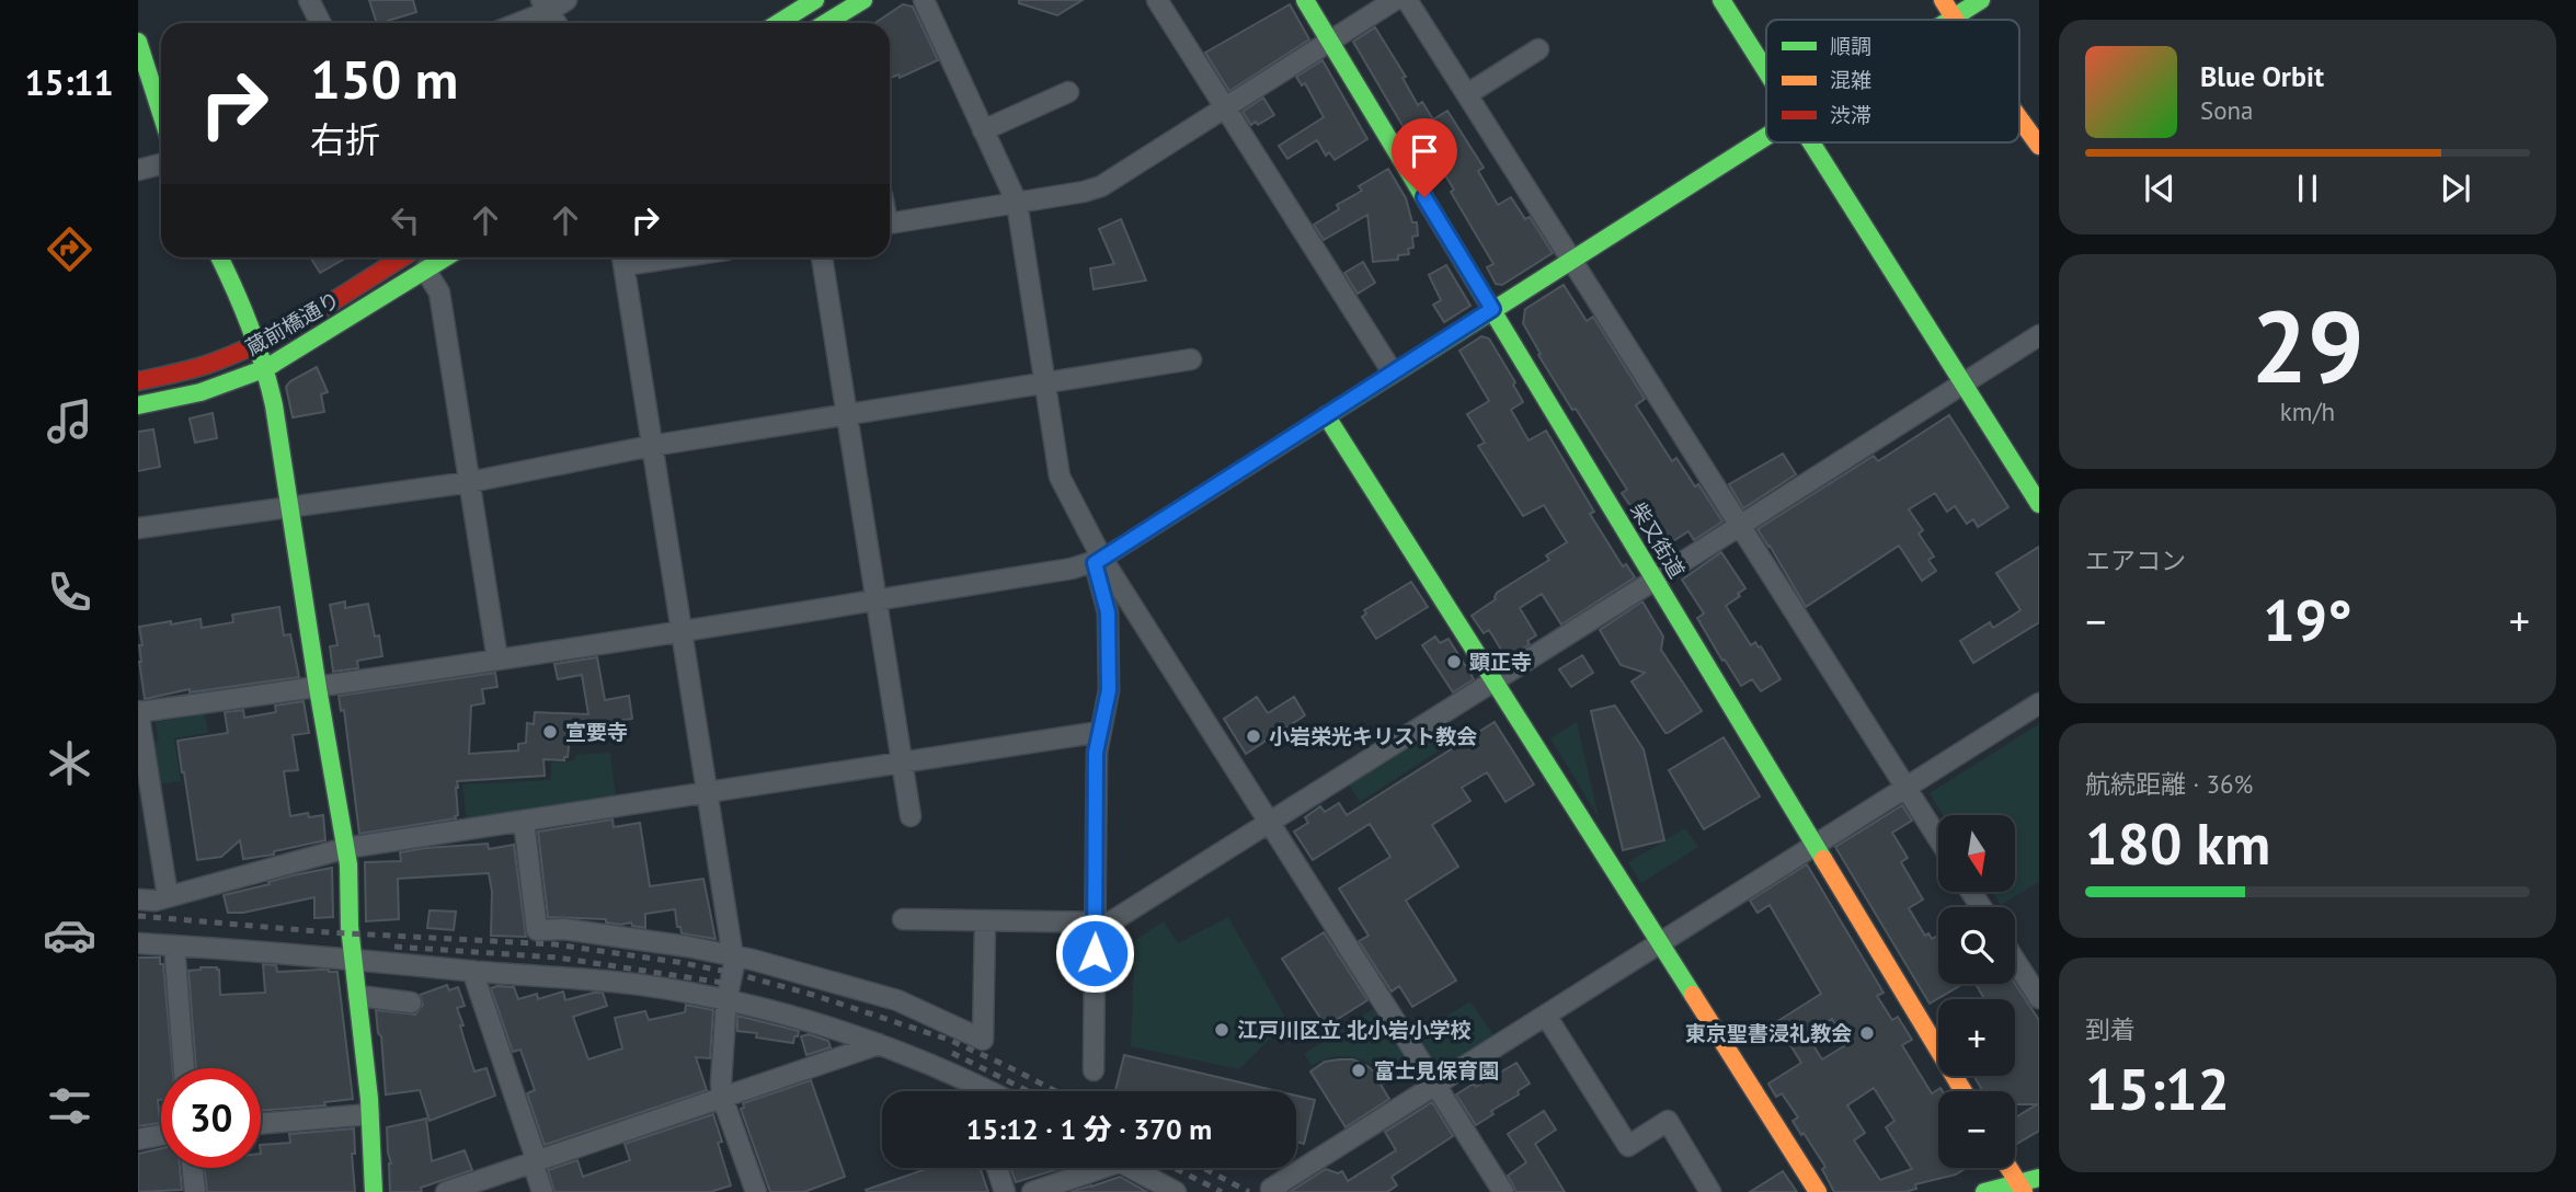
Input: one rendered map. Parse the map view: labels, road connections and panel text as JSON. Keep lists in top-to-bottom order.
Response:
{
  "streets": {
    "street": ["蔵前橋通り", "柴又街道"]
  },
  "places": [
    "顕正寺",
    "宣要寺",
    "小岩栄光キリスト教会",
    "江戸川区立 北小岩小学校",
    "東京聖書浸礼教会",
    "富士見保育園"
  ],
  "legend": ["順調", "混雑", "渋滞"],
  "north": "bottom",
  "page": {
    "tabs": "15:11",
    "turn": ["150 m", "右折"],
    "song": ["Blue Orbit", "Sona"],
    "tile": [
      ["29", "km/h"],
      "エアコン",
      ["航続距離 · 36%", "180 km"],
      ["到着", "15:12"]
    ],
    "heat": ["−", "19°", "+"],
    "map_buttons": ["+", "−"],
    "limit": "30",
    "trip": "15:12 · 1 分 · 370 m"
  }
}
